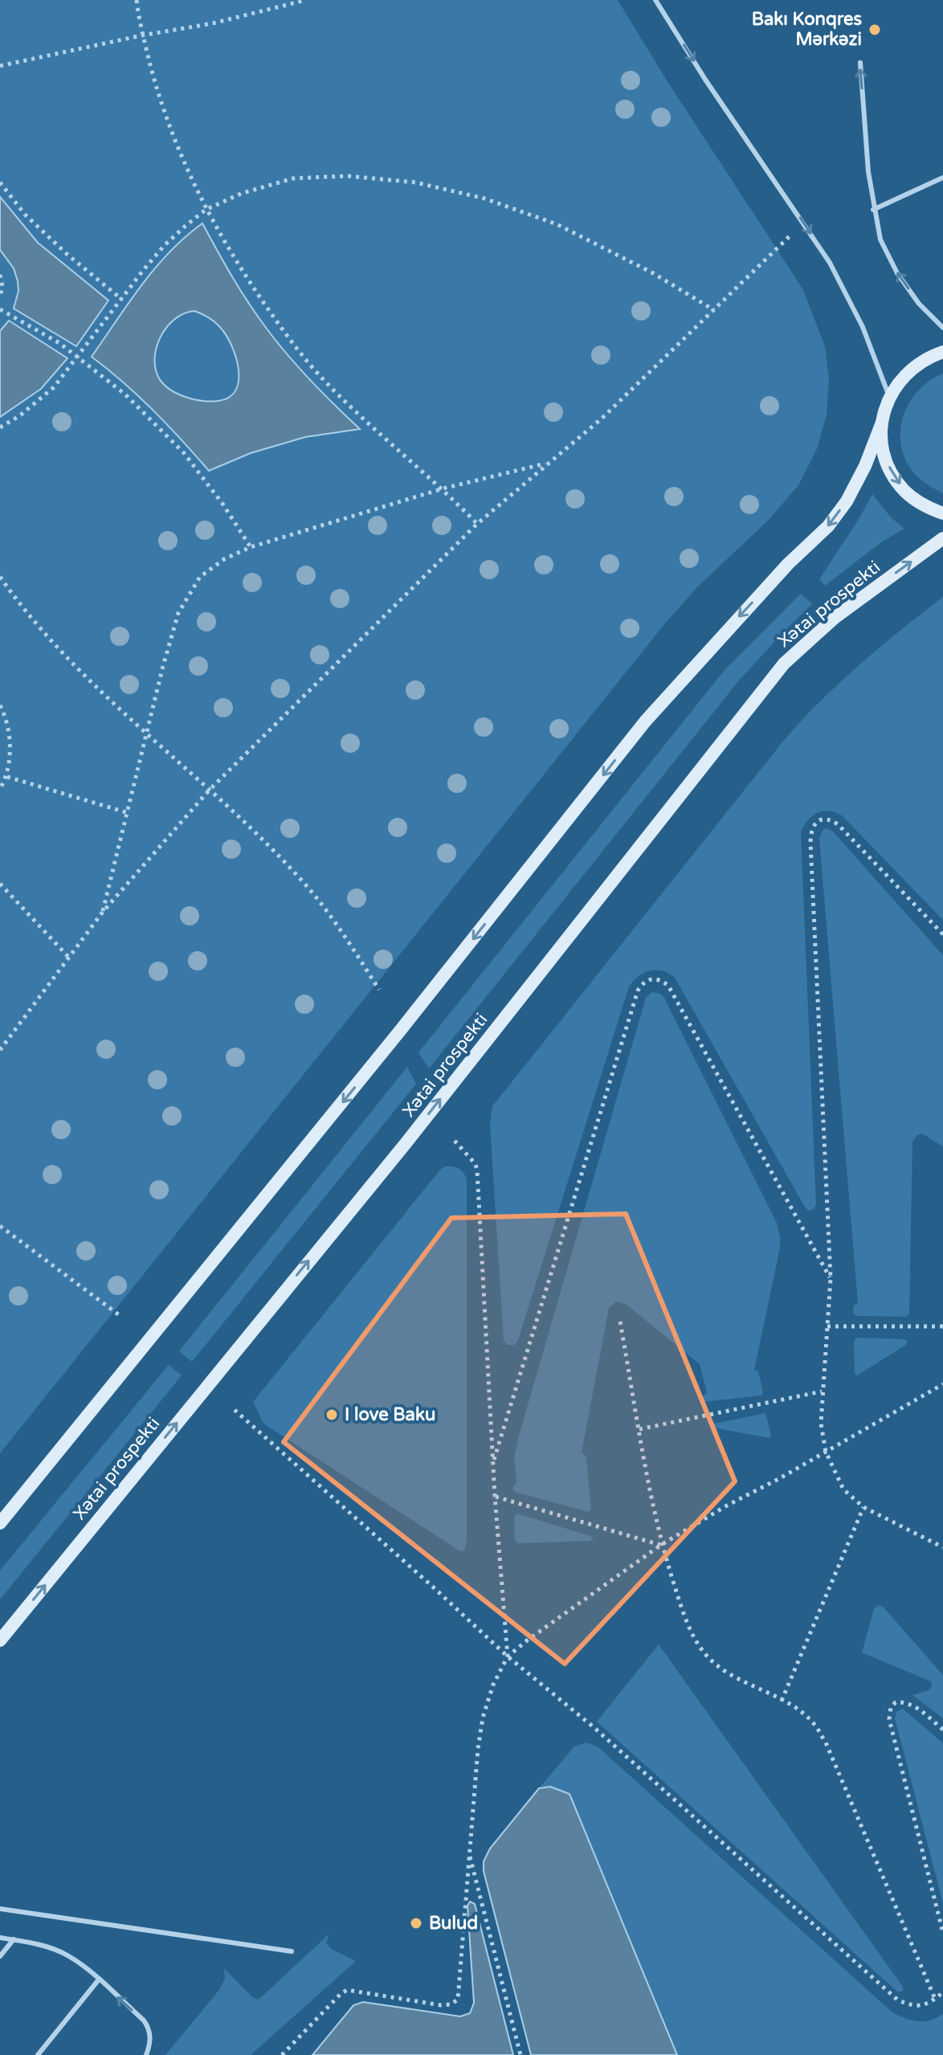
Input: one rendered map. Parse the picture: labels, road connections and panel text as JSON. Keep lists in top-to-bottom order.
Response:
{
  "streets": {
    "street": ["Xətai prospekti"]
  },
  "places": ["Bakı Konqres Mərkəzi", "I love Baku", "Bulud"]
}
